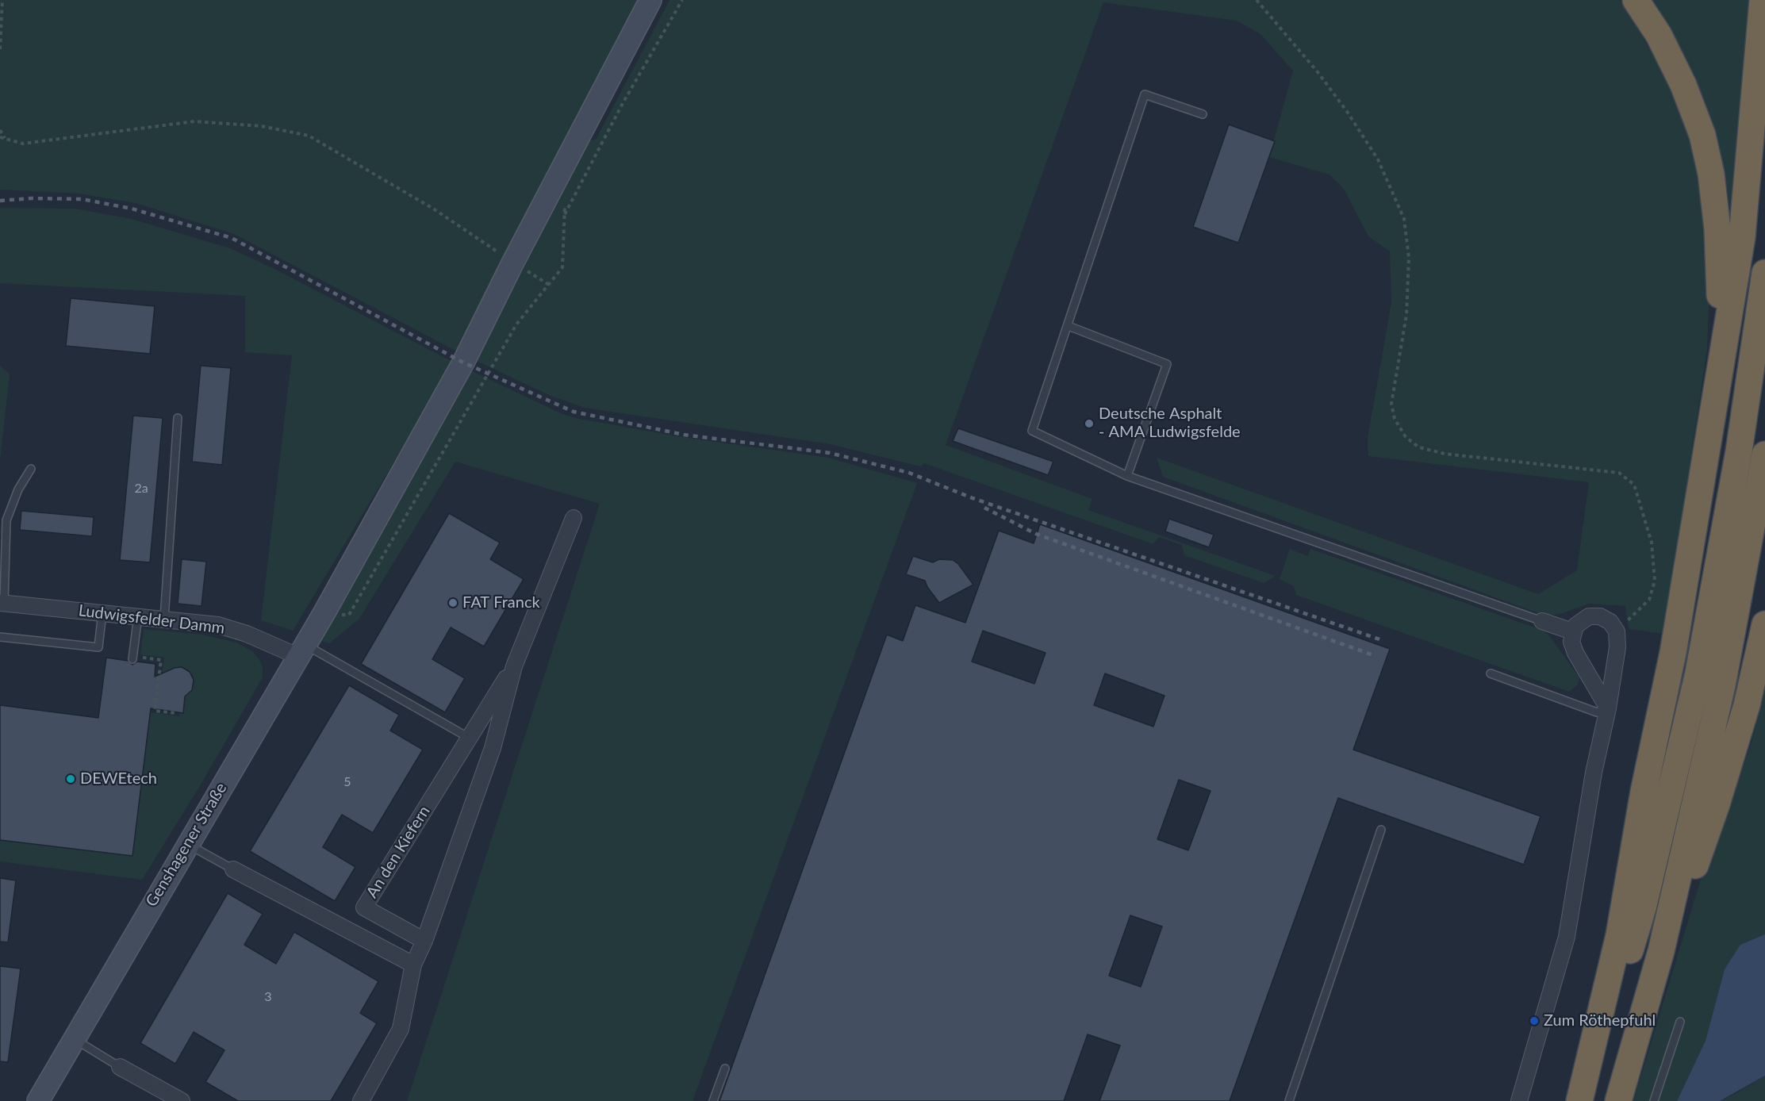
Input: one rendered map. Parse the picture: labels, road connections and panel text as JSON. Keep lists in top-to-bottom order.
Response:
{
  "streets": {
    "main road": ["Genshagener Straße"],
    "street": ["Ludwigsfelder Damm", "An den Kiefern"]
  },
  "crossings": [
    ["Ludwigsfelder Damm", "Genshagener Straße"]
  ],
  "places": [
    "Deutsche Asphalt - AMA Ludwigsfelde",
    "FAT Franck",
    "DEWEtech",
    "Zum Röthepfuhl"
  ],
  "house_numbers": ["2a", "5", "3"]
}
